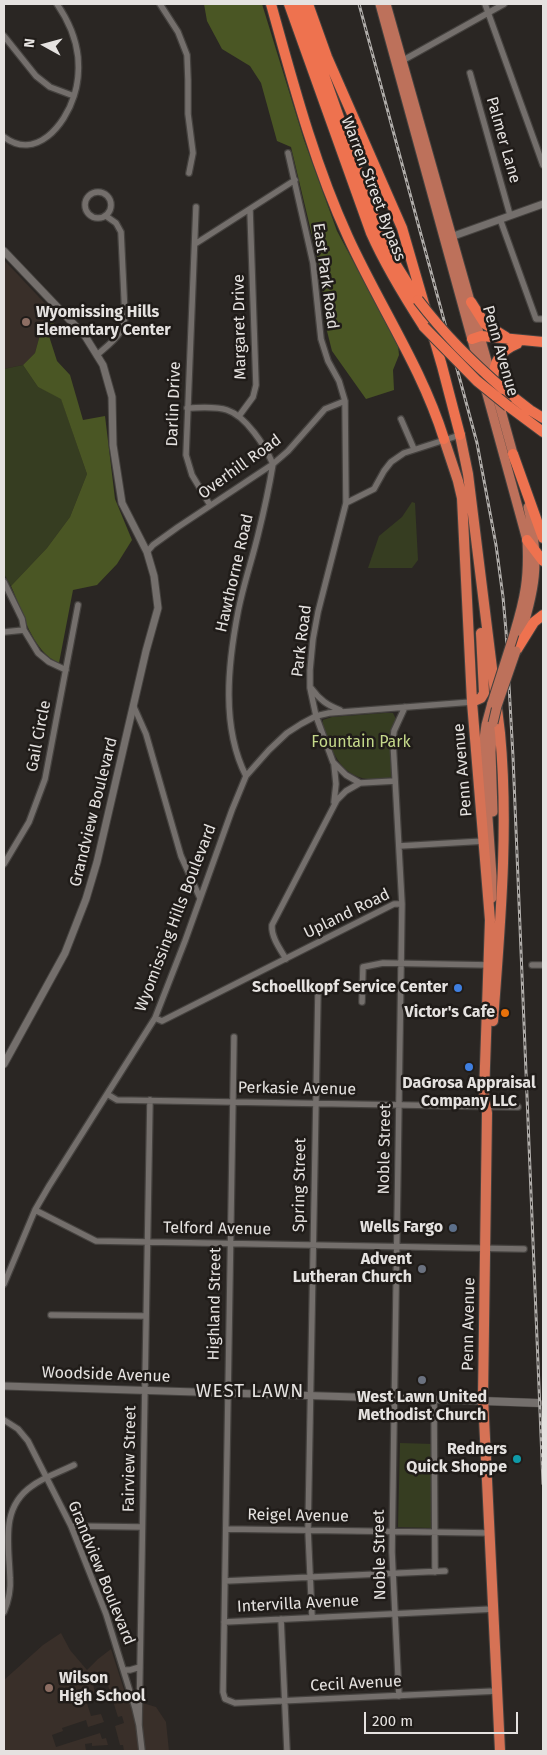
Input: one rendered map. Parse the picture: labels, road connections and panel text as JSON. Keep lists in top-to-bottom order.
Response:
{
  "streets": {
    "highway": ["Warren Street Bypass", "Penn Avenue"],
    "main road": ["Woodside Avenue"],
    "street": [
      "Palmer Lane",
      "East Park Road",
      "Margaret Drive",
      "Darlin Drive",
      "Overhill Road",
      "Hawthorne Road",
      "Park Road",
      "Gail Circle",
      "Grandview Boulevard",
      "Upland Road",
      "Wyomissing Hills Boulevard",
      "Perkasie Avenue",
      "Noble Street",
      "Spring Street",
      "Telford Avenue",
      "Highland Street",
      "Fairview Street",
      "Reigel Avenue",
      "Intervilla Avenue",
      "Cecil Avenue"
    ]
  },
  "crossings": [
    ["East Park Road", "Overhill Road"],
    ["East Park Road", "Park Road"],
    ["Penn Avenue", "Wyomissing Hills Boulevard"],
    ["Penn Avenue", "Perkasie Avenue"],
    ["Penn Avenue", "Telford Avenue"],
    ["Penn Avenue", "Woodside Avenue"],
    ["Penn Avenue", "Reigel Avenue"],
    ["Penn Avenue", "Intervilla Avenue"],
    ["Penn Avenue", "Cecil Avenue"],
    ["Darlin Drive", "Overhill Road"],
    ["Overhill Road", "Hawthorne Road"],
    ["Overhill Road", "Park Road"],
    ["Overhill Road", "Grandview Boulevard"],
    ["Hawthorne Road", "Wyomissing Hills Boulevard"],
    ["Park Road", "Wyomissing Hills Boulevard"],
    ["Grandview Boulevard", "Fairview Street"],
    ["Upland Road", "Wyomissing Hills Boulevard"],
    ["Upland Road", "Noble Street"],
    ["Wyomissing Hills Boulevard", "Perkasie Avenue"],
    ["Wyomissing Hills Boulevard", "Telford Avenue"],
    ["Perkasie Avenue", "Noble Street"],
    ["Perkasie Avenue", "Spring Street"],
    ["Perkasie Avenue", "Highland Street"],
    ["Perkasie Avenue", "Fairview Street"],
    ["Noble Street", "Telford Avenue"],
    ["Noble Street", "Woodside Avenue"],
    ["Noble Street", "Reigel Avenue"],
    ["Noble Street", "Intervilla Avenue"],
    ["Noble Street", "Cecil Avenue"],
    ["Spring Street", "Telford Avenue"],
    ["Spring Street", "Woodside Avenue"],
    ["Spring Street", "Reigel Avenue"],
    ["Spring Street", "Intervilla Avenue"],
    ["Telford Avenue", "Highland Street"],
    ["Telford Avenue", "Fairview Street"],
    ["Highland Street", "Woodside Avenue"],
    ["Highland Street", "Reigel Avenue"],
    ["Highland Street", "Intervilla Avenue"],
    ["Highland Street", "Cecil Avenue"],
    ["Woodside Avenue", "Fairview Street"]
  ],
  "districts": ["WEST LAWN"],
  "parks": ["Fountain Park"],
  "places": [
    "Wyomissing Hills Elementary Center",
    "Schoellkopf Service Center",
    "Victor's Cafe",
    "DaGrosa Appraisal Company LLC",
    "Wells Fargo",
    "Advent Lutheran Church",
    "West Lawn United Methodist Church",
    "Redners Quick Shoppe",
    "Wilson High School"
  ],
  "scale_bar": "200 m",
  "north": "left"
}
